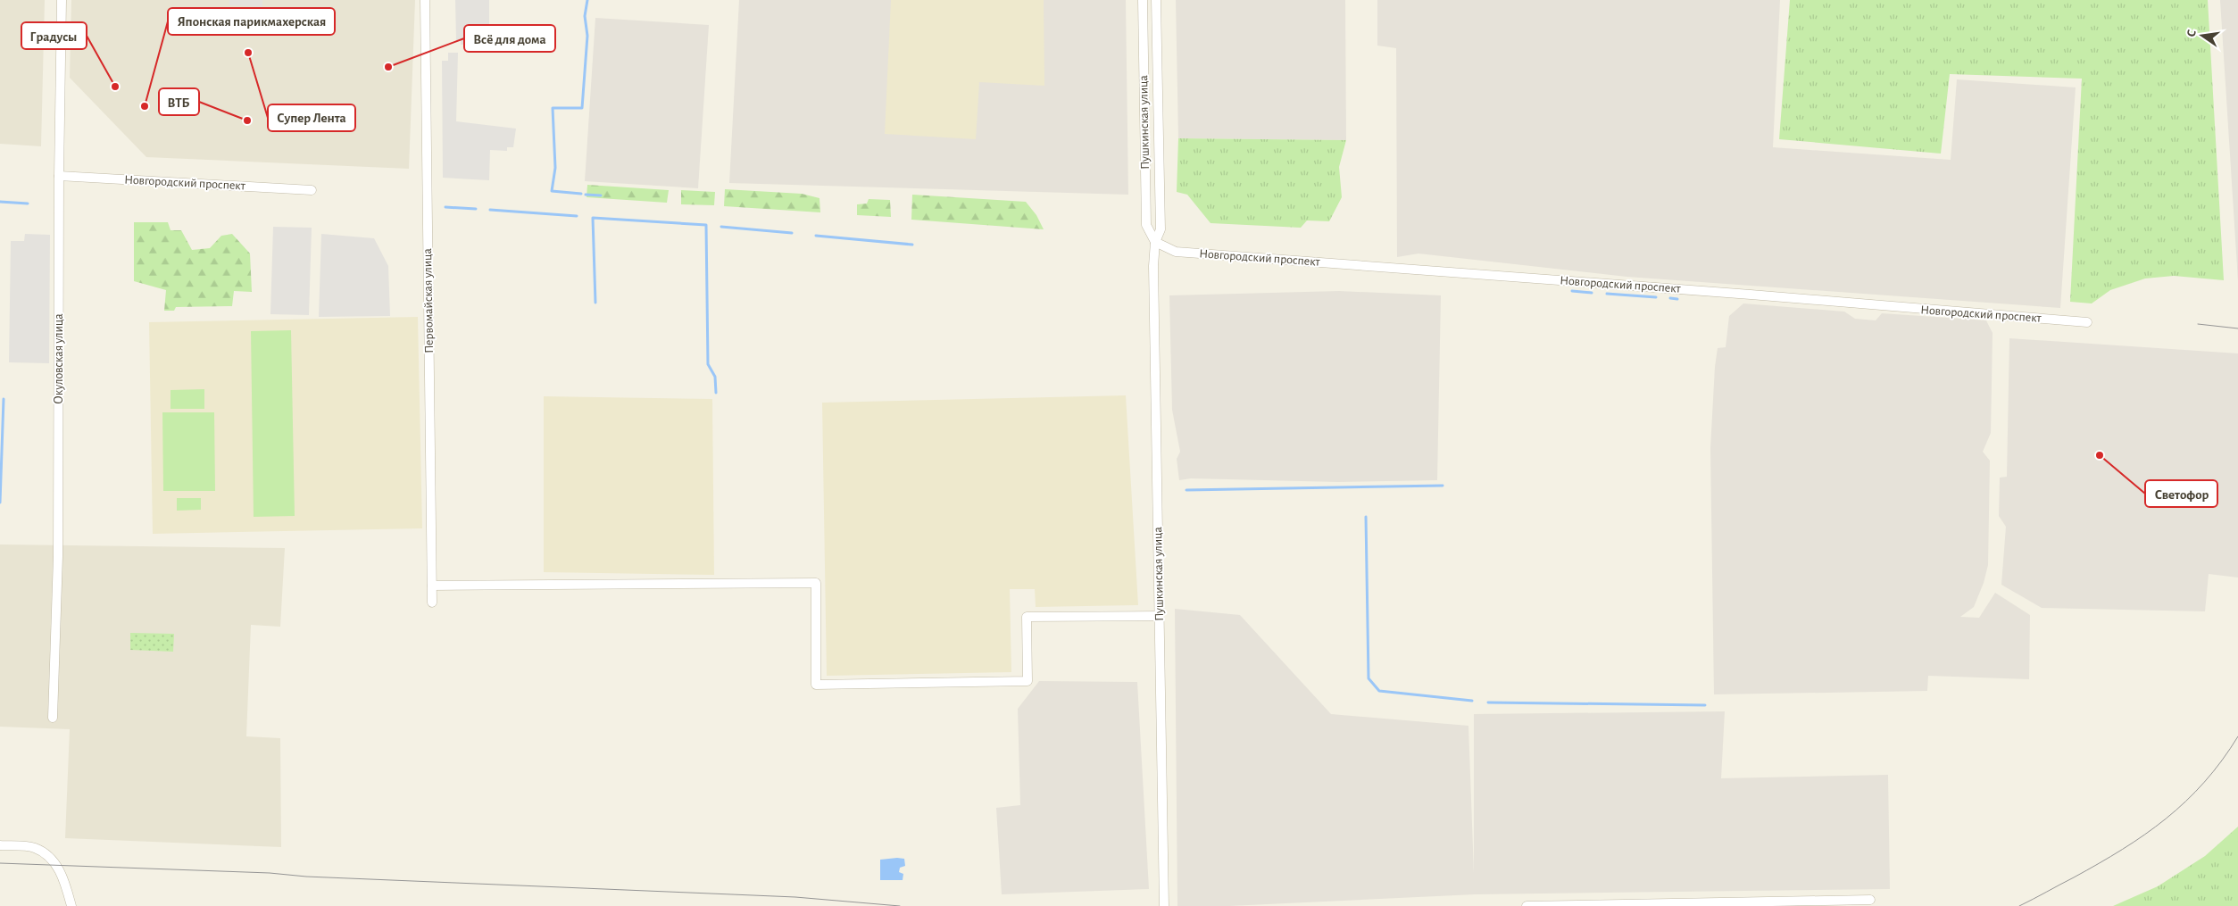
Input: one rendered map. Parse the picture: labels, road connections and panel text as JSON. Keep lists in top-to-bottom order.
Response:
{
  "streets": {
    "street": [
      "Пушкинская улица",
      "Новгородский проспект",
      "Первомайская улица",
      "Окуловская улица"
    ]
  },
  "crossings": [
    ["Пушкинская улица", "Новгородский проспект"],
    ["Новгородский проспект", "Окуловская улица"]
  ],
  "places": [
    "Супер Лента",
    "Всё для дома",
    "Градусы",
    "Японская парикмахерская",
    "ВТБ",
    "Светофор"
  ],
  "north": "left"
}
